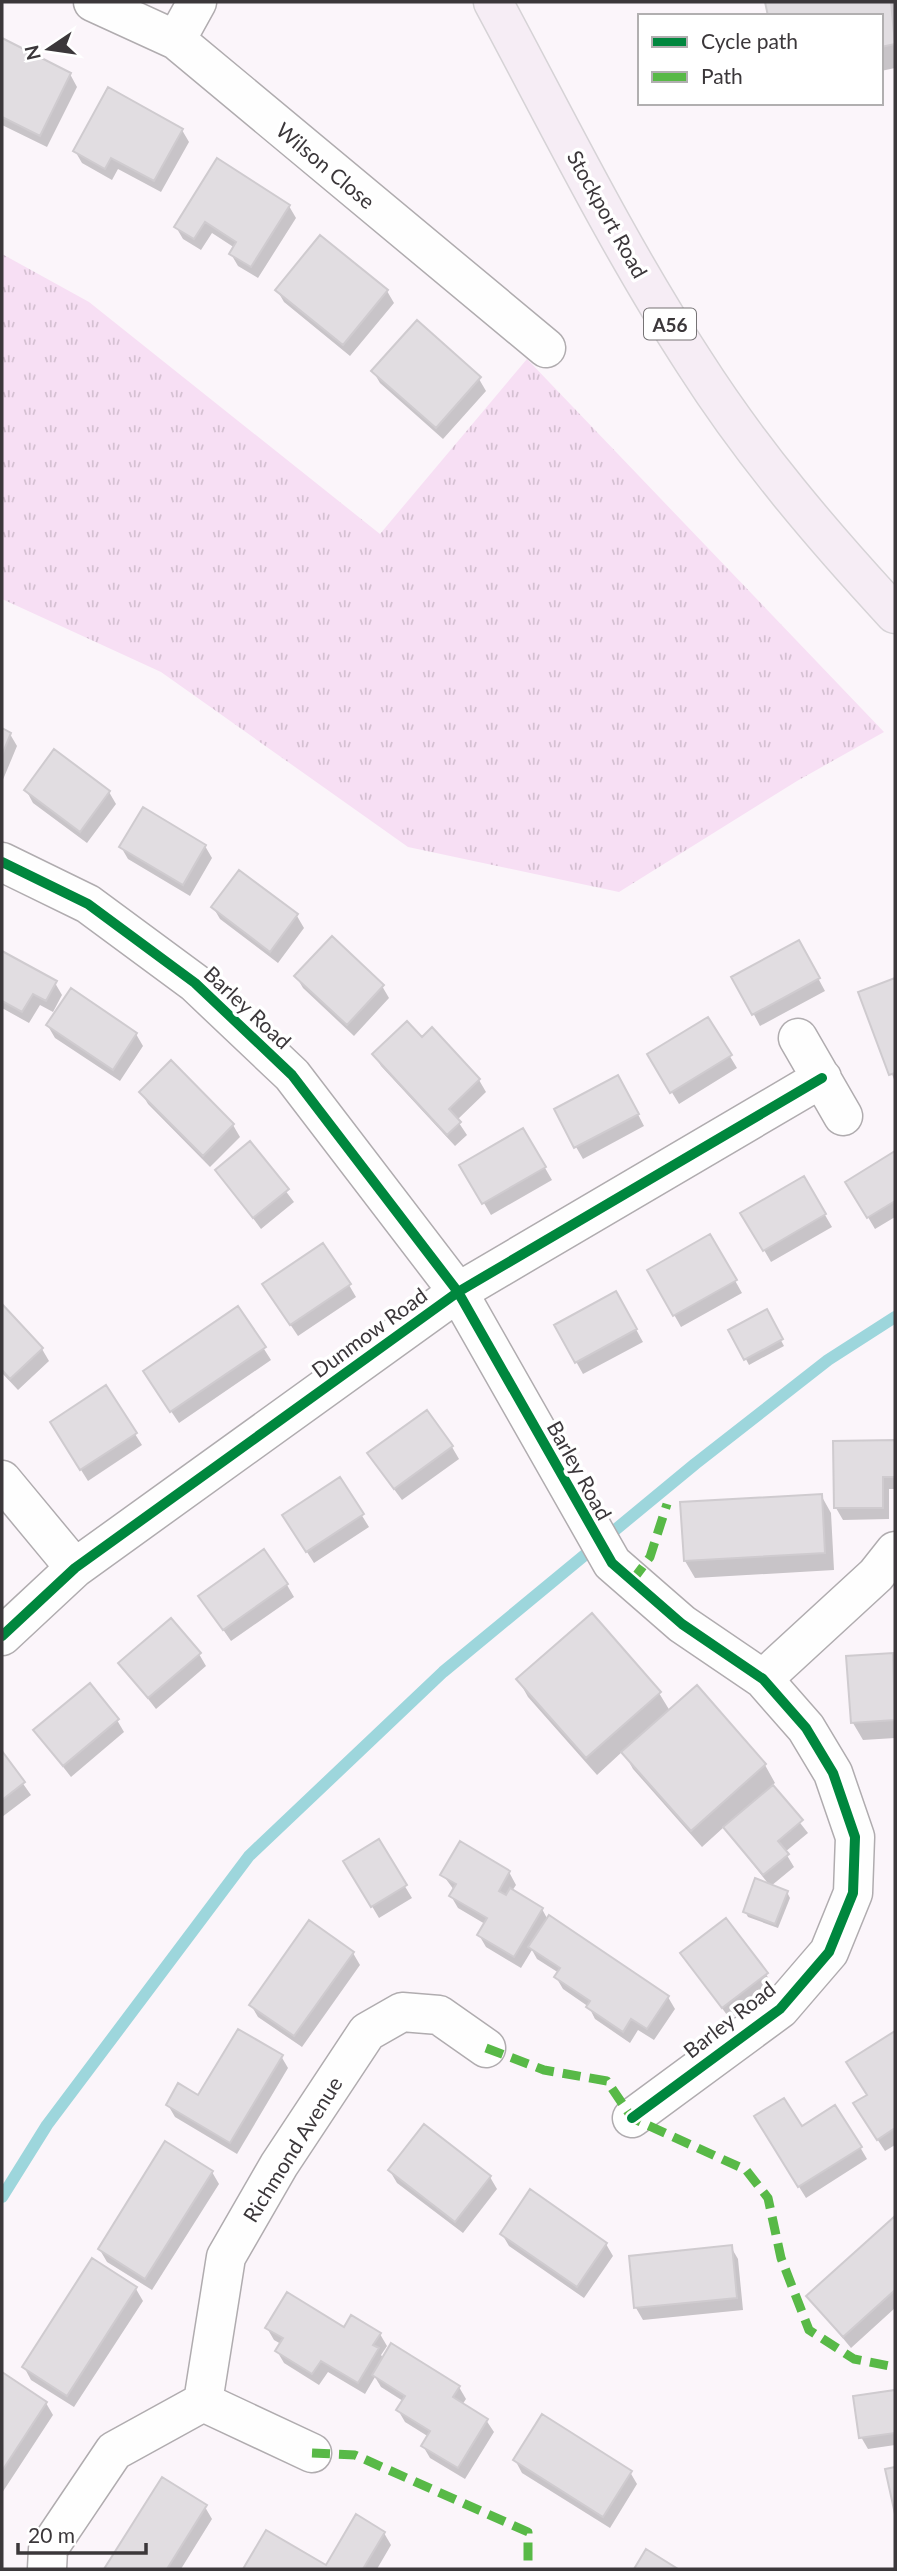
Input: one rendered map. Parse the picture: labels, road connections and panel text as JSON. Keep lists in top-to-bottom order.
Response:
{
  "streets": {
    "main road": ["Stockport Road", "A56"],
    "street": [
      "Wilson Close",
      "Barley Road",
      "Dunmow Road",
      "Richmond Avenue"
    ]
  },
  "crossings": [
    ["Barley Road", "Dunmow Road"]
  ],
  "legend": ["Cycle path", "Path"],
  "scale_bar": "20 m",
  "north": "left"
}
